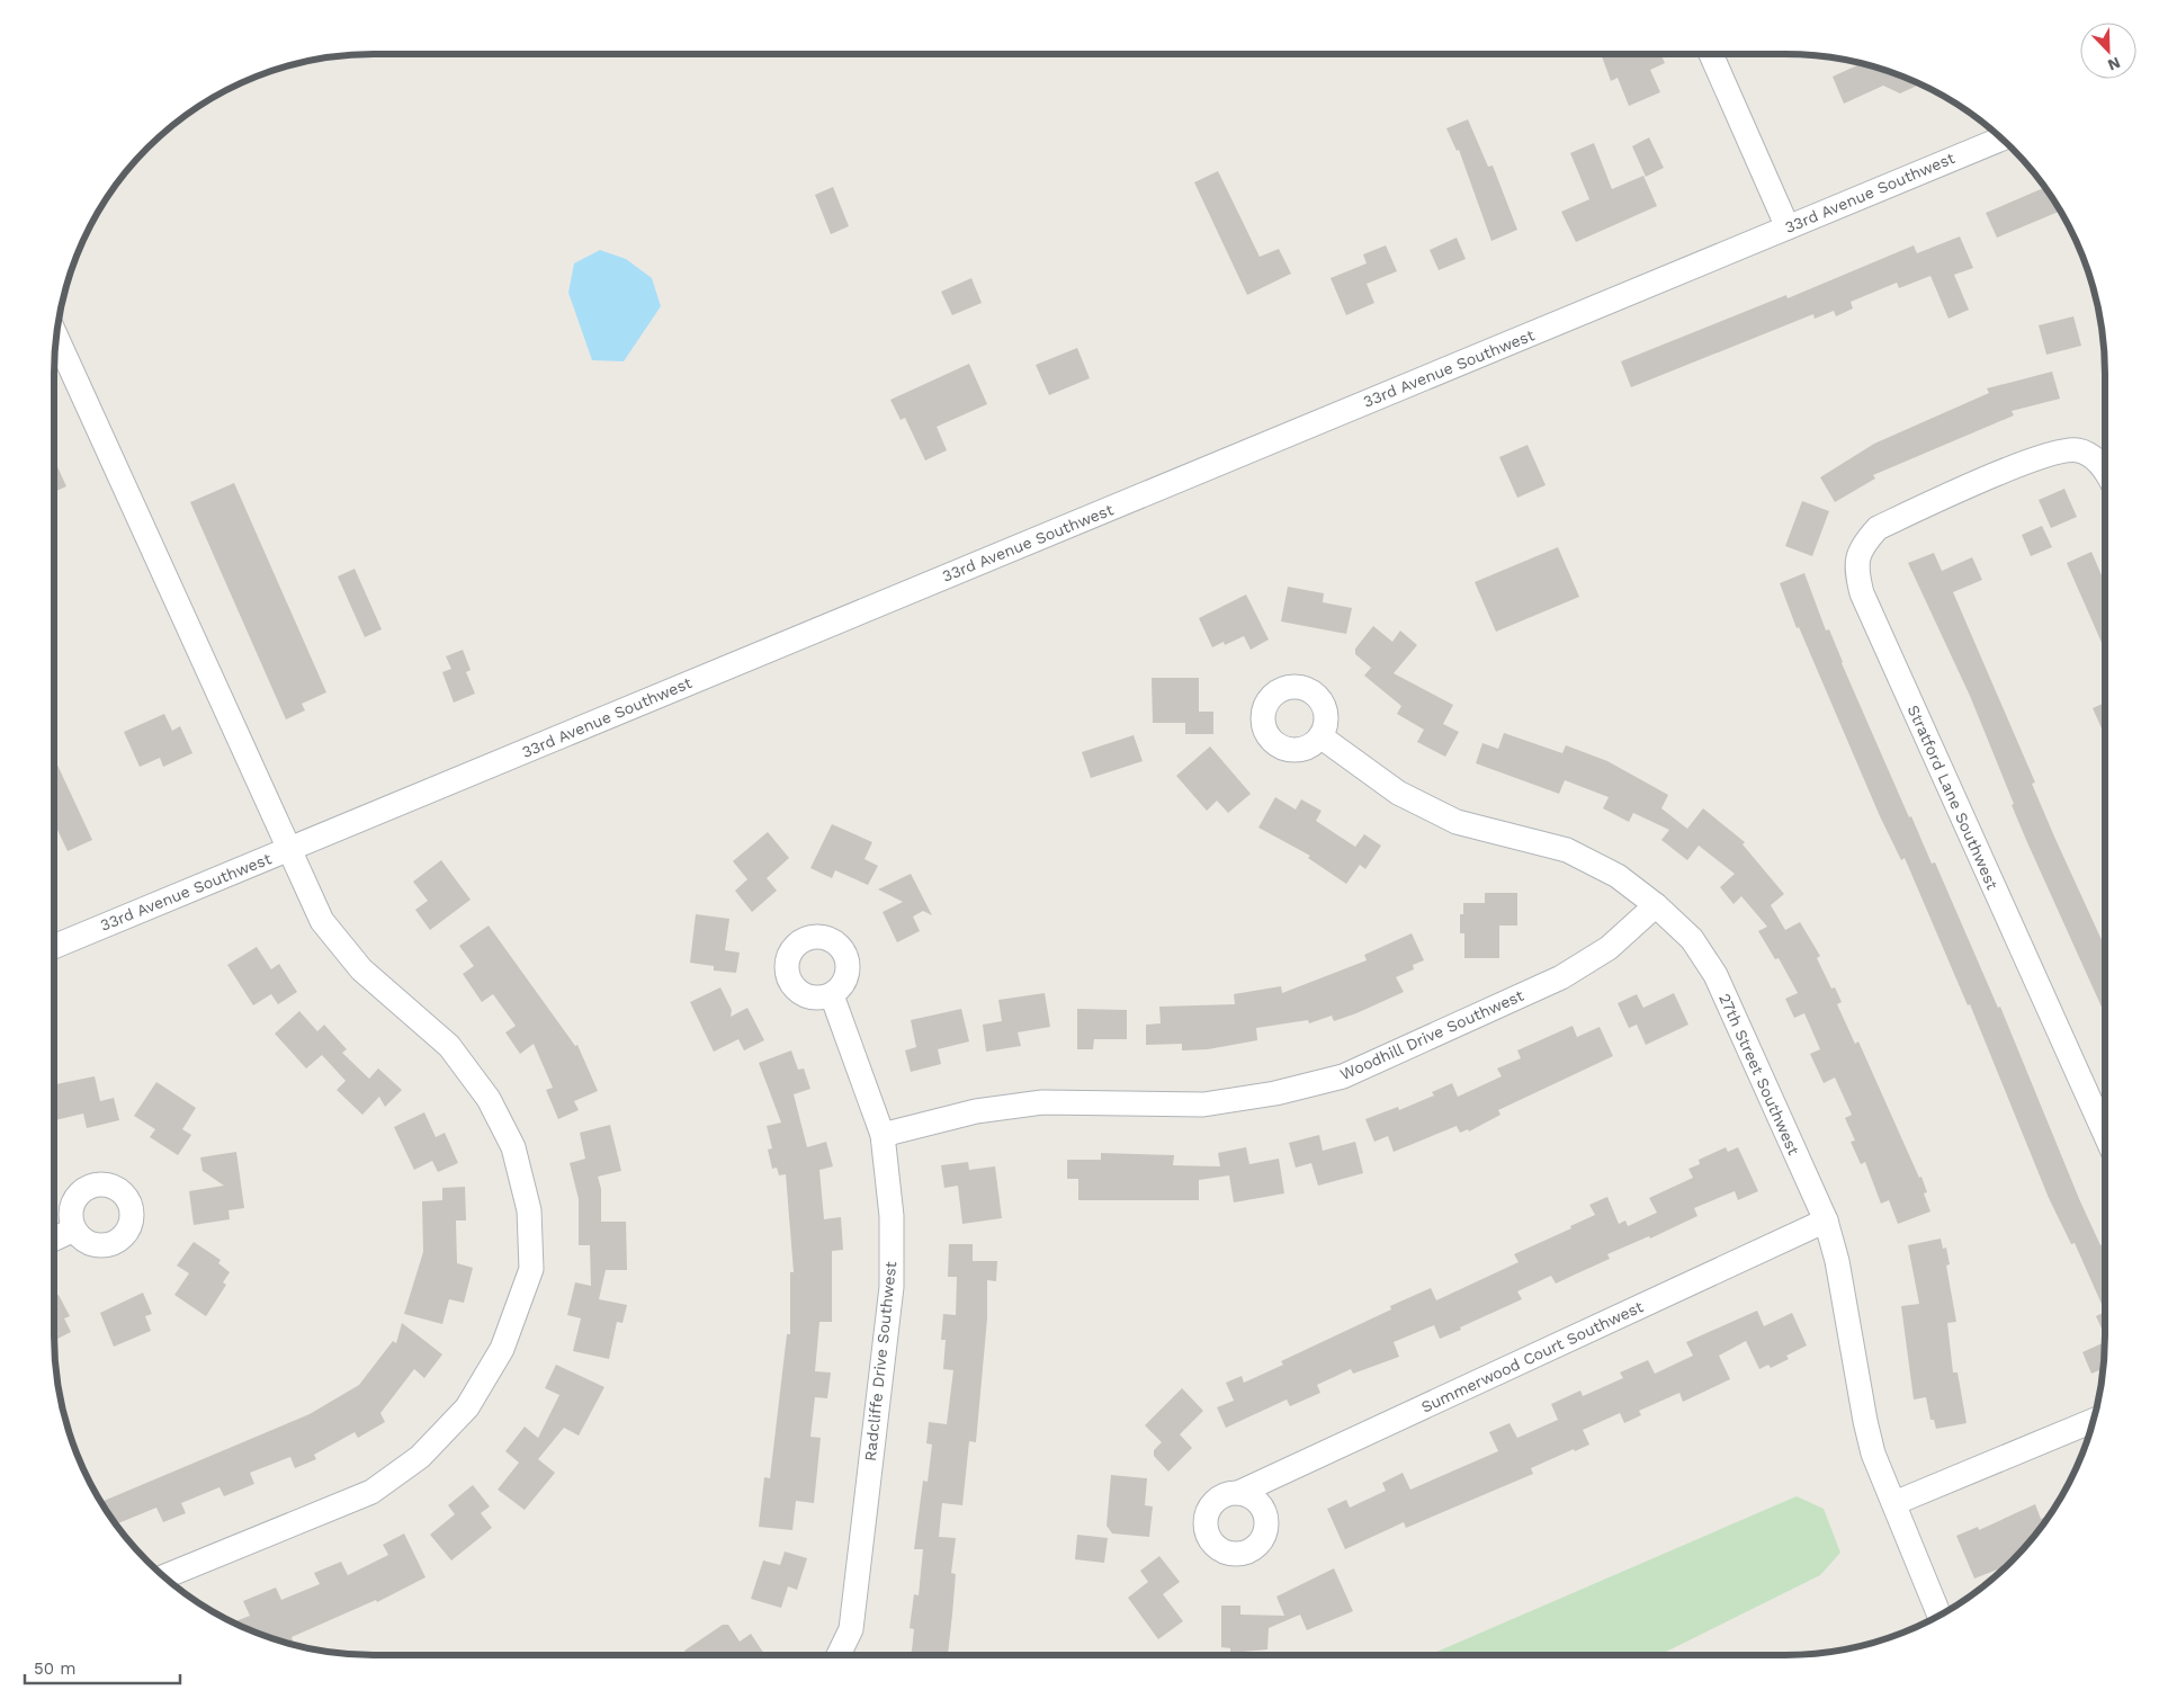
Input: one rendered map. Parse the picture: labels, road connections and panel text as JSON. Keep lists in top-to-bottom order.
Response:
{
  "streets": {
    "street": [
      "33rd Avenue Southwest",
      "Stratford Lane Southwest",
      "Woodhill Drive Southwest",
      "27th Street Southwest",
      "Summerwood Court Southwest",
      "Radcliffe Drive Southwest"
    ]
  },
  "crossings": [
    ["Woodhill Drive Southwest", "27th Street Southwest"],
    ["Woodhill Drive Southwest", "Radcliffe Drive Southwest"],
    ["27th Street Southwest", "Summerwood Court Southwest"]
  ],
  "scale_bar": "50 m",
  "north": "bottom right"
}
